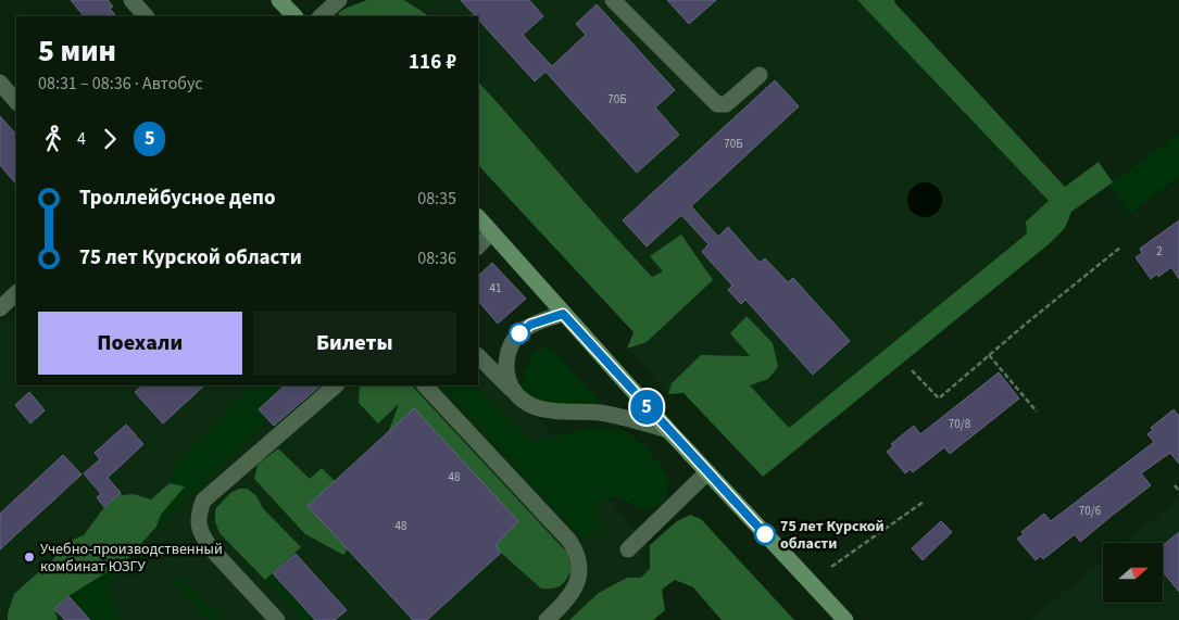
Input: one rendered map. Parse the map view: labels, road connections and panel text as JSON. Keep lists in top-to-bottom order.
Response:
{
  "places": ["75 лет Курской области", "Учебно-производственный комбинат ЮЗГУ"],
  "lines": ["bus line 5"],
  "house_numbers": [
    "70Б",
    "70Б",
    "2",
    "41",
    "70/8",
    "48",
    "70/6",
    "48"
  ],
  "north": "right",
  "page": {
    "on_map": "5",
    "heading": ["5 мин", "08:31 – 08:36 · Автобус", "116 ₽"],
    "legs": ["4", "5"],
    "list": [
      {
        "name": "Троллейбусное депо",
        "value": "08:35"
      },
      {
        "name": "75 лет Курской области",
        "value": "08:36"
      }
    ],
    "buttons": ["Поехали", "Билеты"]
  }
}
